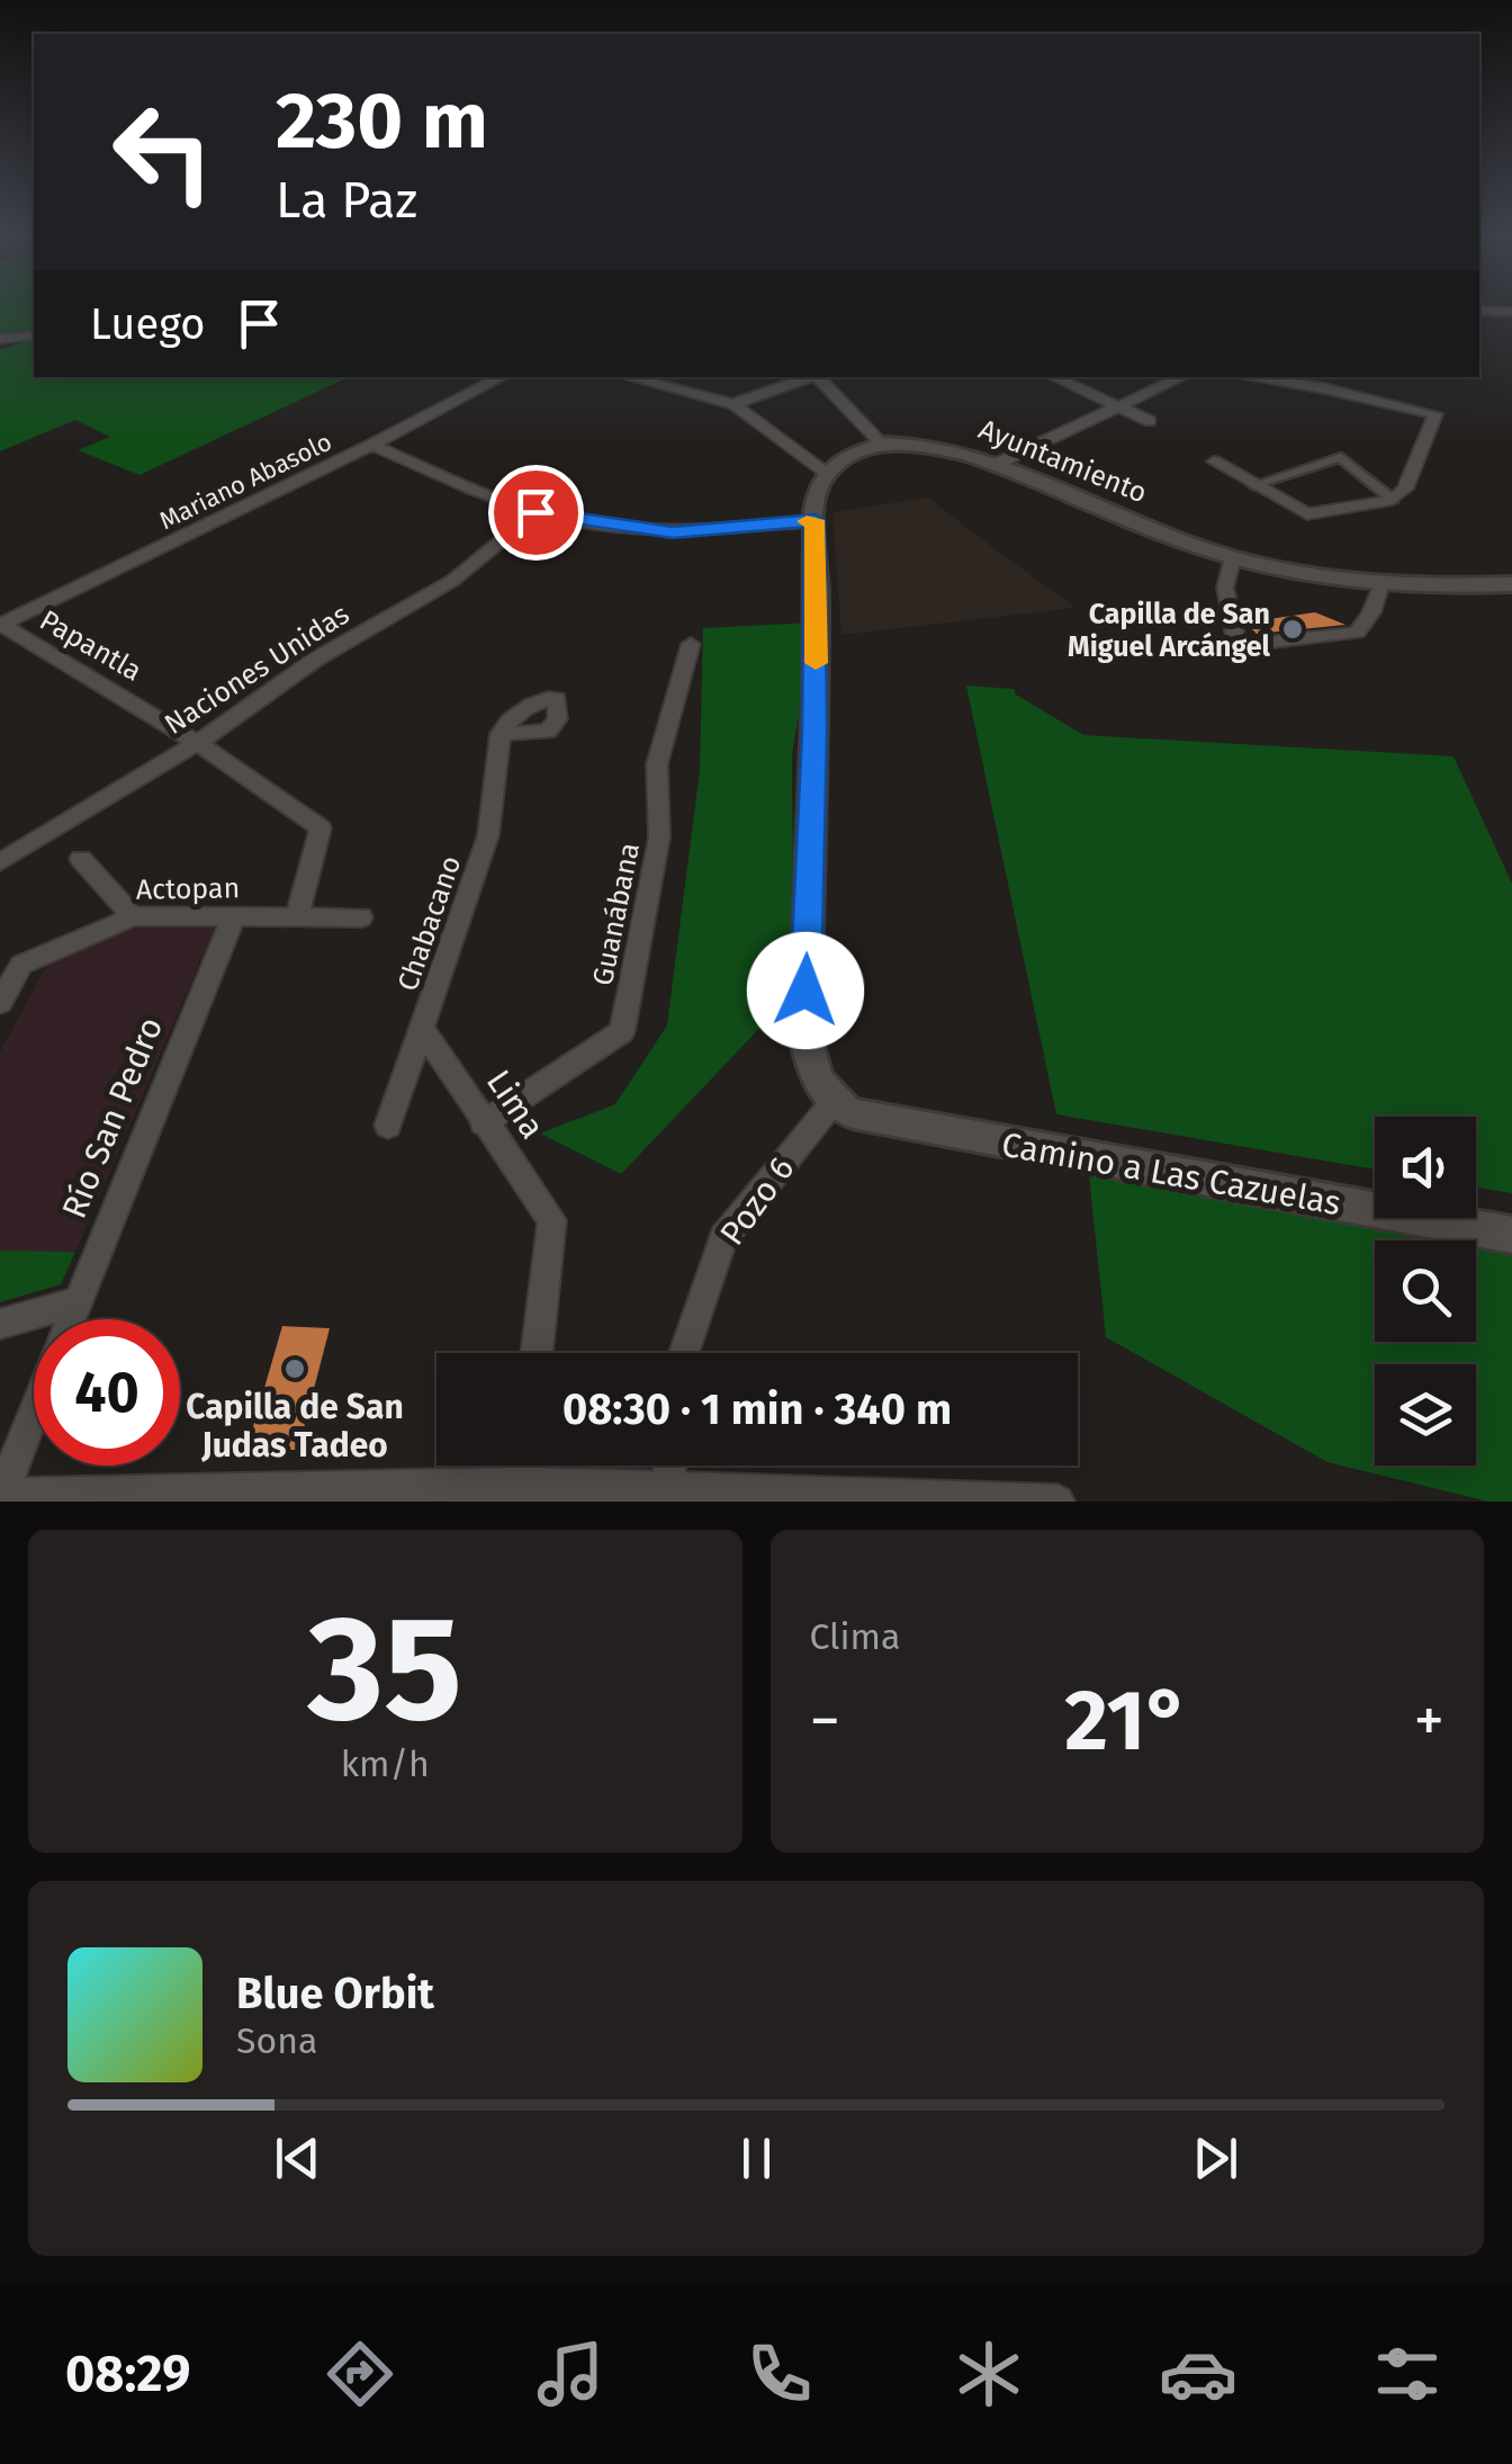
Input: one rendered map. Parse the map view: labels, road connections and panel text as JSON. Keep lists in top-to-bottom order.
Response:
{
  "streets": {
    "street": [
      "Ayuntamiento",
      "Mariano Abasolo",
      "Papantla",
      "Naciones Unidas",
      "Actopan",
      "Guanábana",
      "Chabacano",
      "Lima",
      "Río San Pedro",
      "Camino a Las Cazuelas",
      "Pozo 6"
    ]
  },
  "crossings": [
    ["Mariano Abasolo", "Papantla"],
    ["Papantla", "Naciones Unidas"],
    ["Papantla", "Actopan"],
    ["Actopan", "Río San Pedro"],
    ["Guanábana", "Lima"],
    ["Chabacano", "Lima"],
    ["Camino a Las Cazuelas", "Pozo 6"]
  ],
  "places": ["Capilla de San Miguel Arcángel", "Capilla de San Judas Tadeo"],
  "page": {
    "turn": ["230 m", "La Paz"],
    "then": "Luego",
    "limit": "40",
    "trip": "08:30 · 1 min · 340 m",
    "tile": [
      ["35", "km/h"],
      "Clima"
    ],
    "heat": ["−", "21°", "+"],
    "song": ["Blue Orbit", "Sona"],
    "tabs": "08:29"
  }
}
